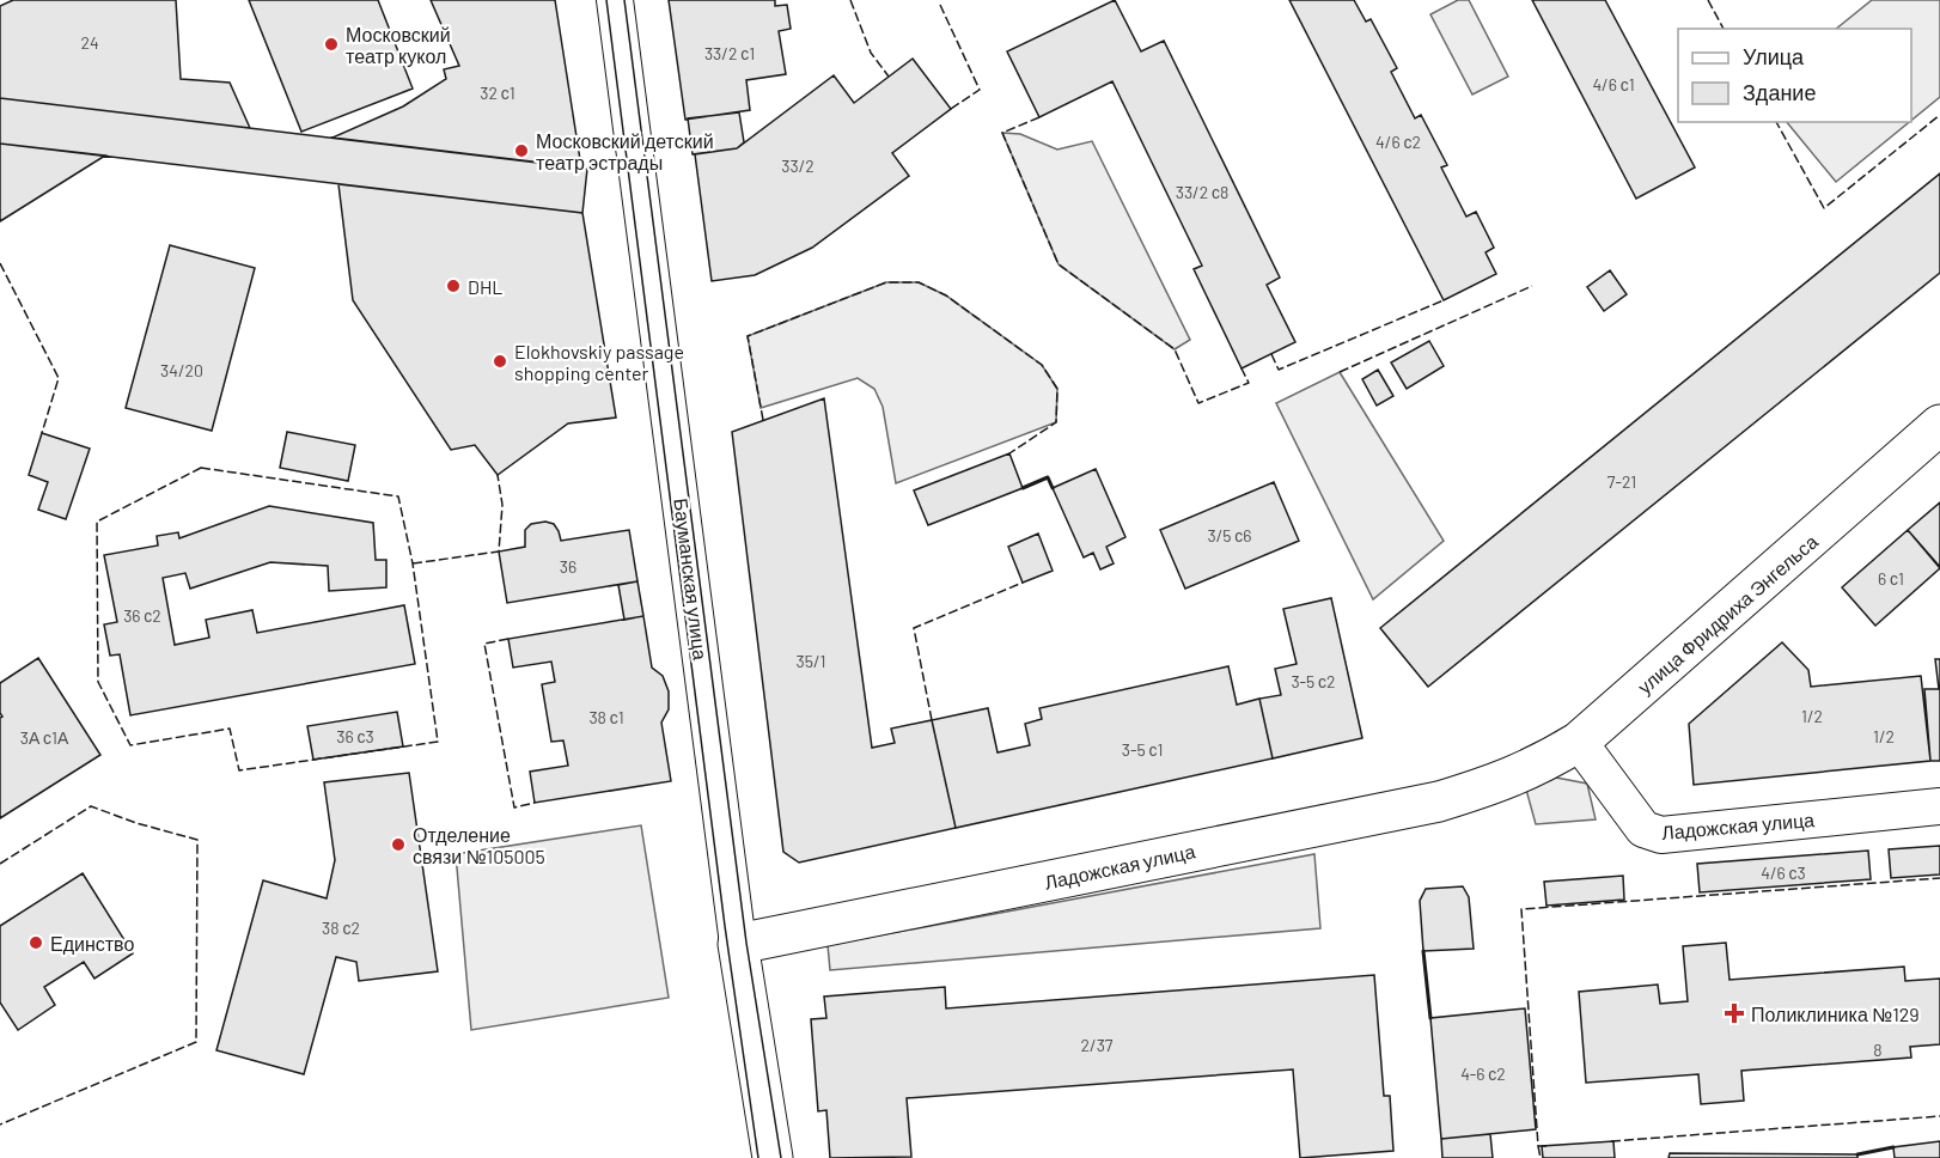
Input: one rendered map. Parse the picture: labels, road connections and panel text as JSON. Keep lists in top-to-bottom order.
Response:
{
  "streets": {
    "street": ["Бауманская улица", "улица Фридриха Энгельса", "Ладожская улица"]
  },
  "crossings": [
    ["Бауманская улица", "Ладожская улица"],
    ["улица Фридриха Энгельса", "Ладожская улица"]
  ],
  "places": {
    "other": [
      "Московский театр кукол",
      "Московский детский театр эстрады",
      "DHL",
      "Elokhovskiy passage shopping center",
      "Отделение связи №105005",
      "Единство"
    ],
    "health": ["Поликлиника №129"]
  },
  "house_numbers": [
    "24",
    "33/2 с1",
    "4/6 с1",
    "32 с1",
    "4/6 с2",
    "33/2",
    "33/2 с8",
    "34/20",
    "7-21",
    "3/5 с6",
    "36",
    "6 с1",
    "36 с2",
    "35/1",
    "3-5 с2",
    "1/2",
    "38 с1",
    "36 с3",
    "1/2",
    "3А с1А",
    "3-5 с1",
    "4/6 с3",
    "38 с2",
    "2/37",
    "8",
    "4-6 с2"
  ],
  "legend": ["Улица", "Здание"]
}
